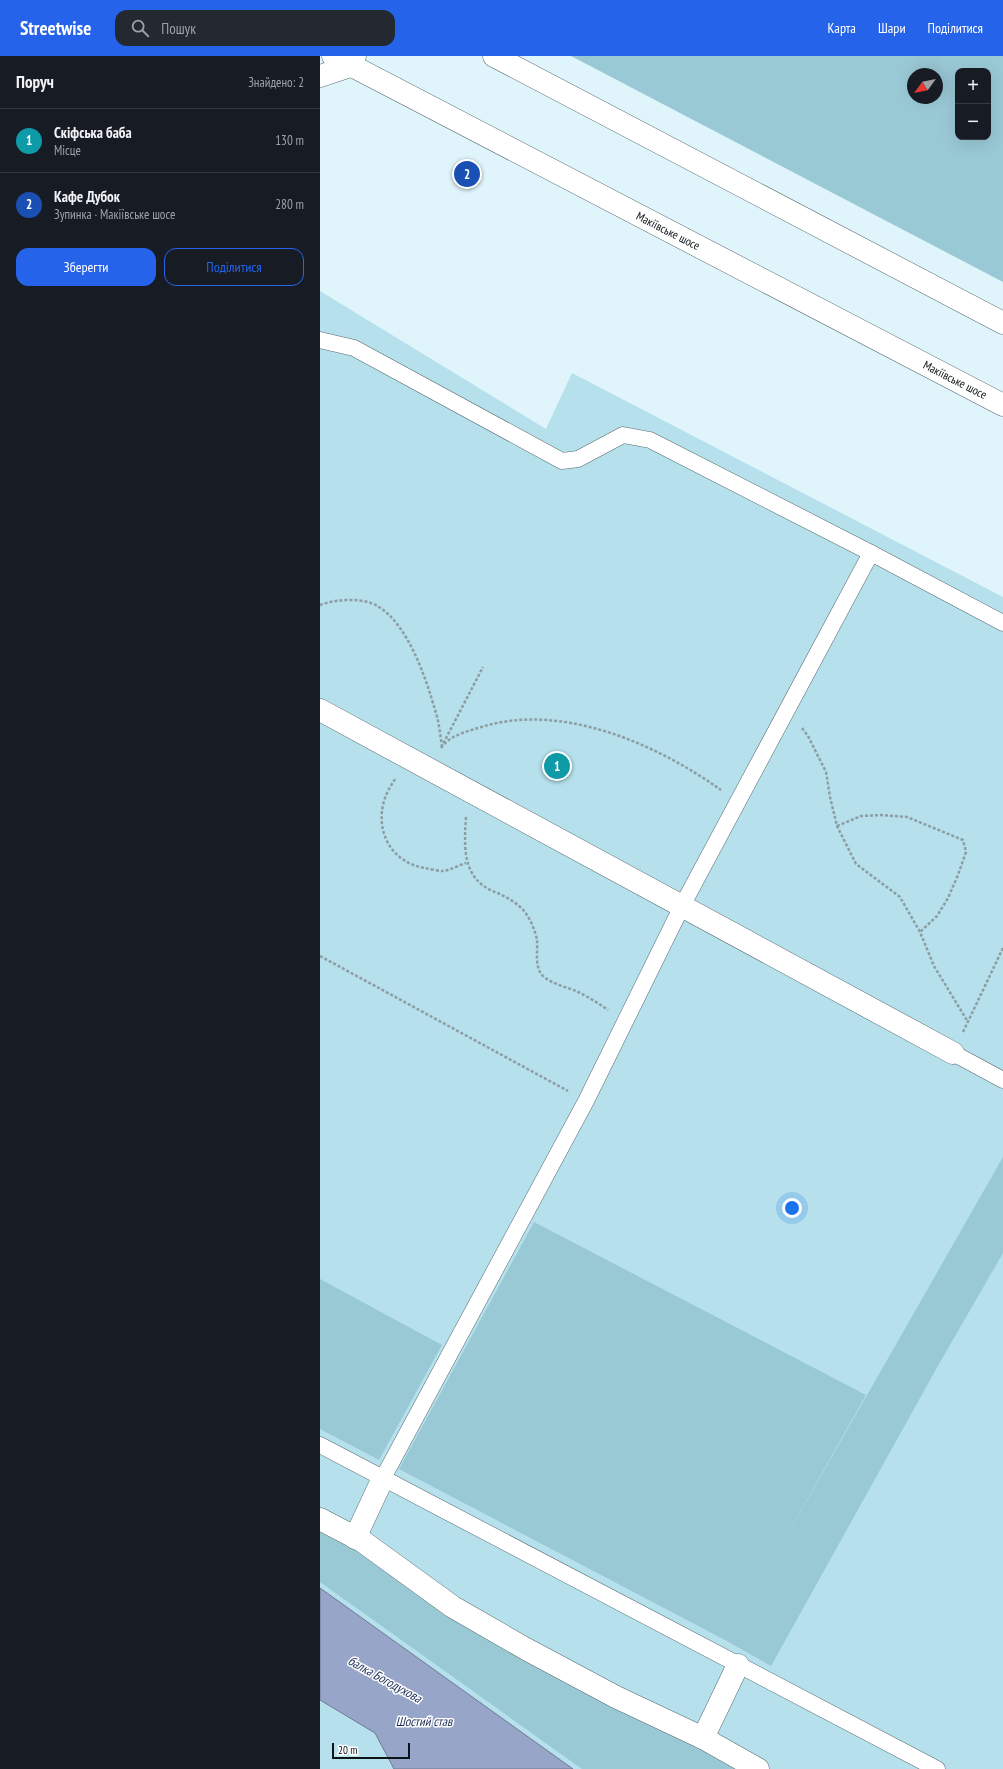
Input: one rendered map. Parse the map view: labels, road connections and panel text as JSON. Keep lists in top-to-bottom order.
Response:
{
  "streets": {
    "street": ["Макіївське шосе"]
  },
  "water": ["балка Богодухова", "Шостий став"],
  "scale_bar": "20 m",
  "north": "bottom left",
  "page": {
    "header": "Streetwise",
    "search": "Пошук",
    "nav": ["Карта", "Шари", "Поділитися"],
    "heading": ["Поруч", "Знайдено: 2"],
    "map_buttons": ["+", "−"],
    "list": [
      {
        "mark": "1",
        "name": "Скіфська баба",
        "note": "Місце",
        "value": "130 m"
      },
      {
        "mark": "2",
        "name": "Кафе Дубок",
        "note": "Зупинка · Макіївське шосе",
        "value": "280 m"
      }
    ],
    "pins": ["2", "1"],
    "buttons": ["Зберегти", "Поділитися"],
    "scale": "20 m"
  }
}
